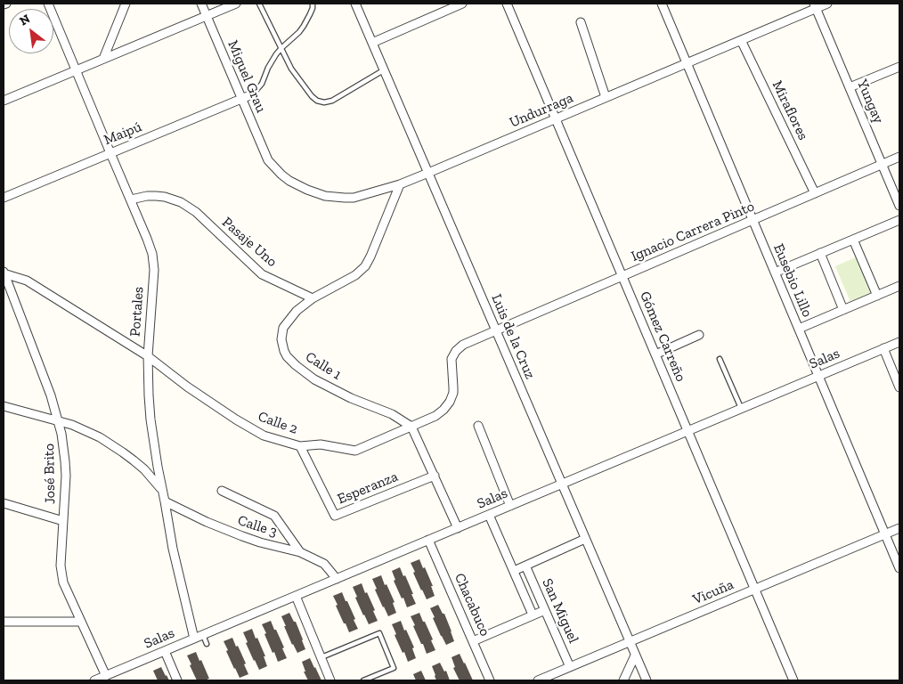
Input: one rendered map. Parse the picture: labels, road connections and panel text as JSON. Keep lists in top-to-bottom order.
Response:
{
  "streets": {
    "street": [
      "Miguel Grau",
      "Yungay",
      "Undurraga",
      "Miraflores",
      "Maipú",
      "Ignacio Carrera Pinto",
      "Pasaje Uno",
      "Eusebio Lillo",
      "Portales",
      "Luis de la Cruz",
      "Gómez Carreño",
      "Salas",
      "Calle 1",
      "Calle 2",
      "José Brito",
      "Esperanza",
      "Calle 3",
      "Vicuña",
      "Chacabuco",
      "San Miguel"
    ]
  },
  "crossings": [
    ["Miguel Grau", "Undurraga"],
    ["Miguel Grau", "Maipú"],
    ["Yungay", "Undurraga"],
    ["Yungay", "Ignacio Carrera Pinto"],
    ["Undurraga", "Miraflores"],
    ["Undurraga", "Eusebio Lillo"],
    ["Undurraga", "Luis de la Cruz"],
    ["Undurraga", "Gómez Carreño"],
    ["Miraflores", "Ignacio Carrera Pinto"],
    ["Maipú", "Portales"],
    ["Ignacio Carrera Pinto", "Eusebio Lillo"],
    ["Ignacio Carrera Pinto", "Luis de la Cruz"],
    ["Ignacio Carrera Pinto", "Gómez Carreño"],
    ["Ignacio Carrera Pinto", "Calle 2"],
    ["Pasaje Uno", "Portales"],
    ["Pasaje Uno", "Calle 1"],
    ["Eusebio Lillo", "Salas"],
    ["Eusebio Lillo", "Vicuña"],
    ["Portales", "Salas"],
    ["Portales", "Calle 2"],
    ["Portales", "Calle 3"],
    ["Luis de la Cruz", "Salas"],
    ["Luis de la Cruz", "Calle 2"],
    ["Luis de la Cruz", "Vicuña"],
    ["Gómez Carreño", "Salas"],
    ["Gómez Carreño", "Vicuña"],
    ["Salas", "José Brito"],
    ["Salas", "Calle 3"],
    ["Salas", "Chacabuco"],
    ["Salas", "San Miguel"],
    ["Calle 1", "Calle 2"],
    ["Calle 2", "José Brito"],
    ["Calle 2", "Esperanza"],
    ["Vicuña", "San Miguel"]
  ],
  "north": "top left"
}
